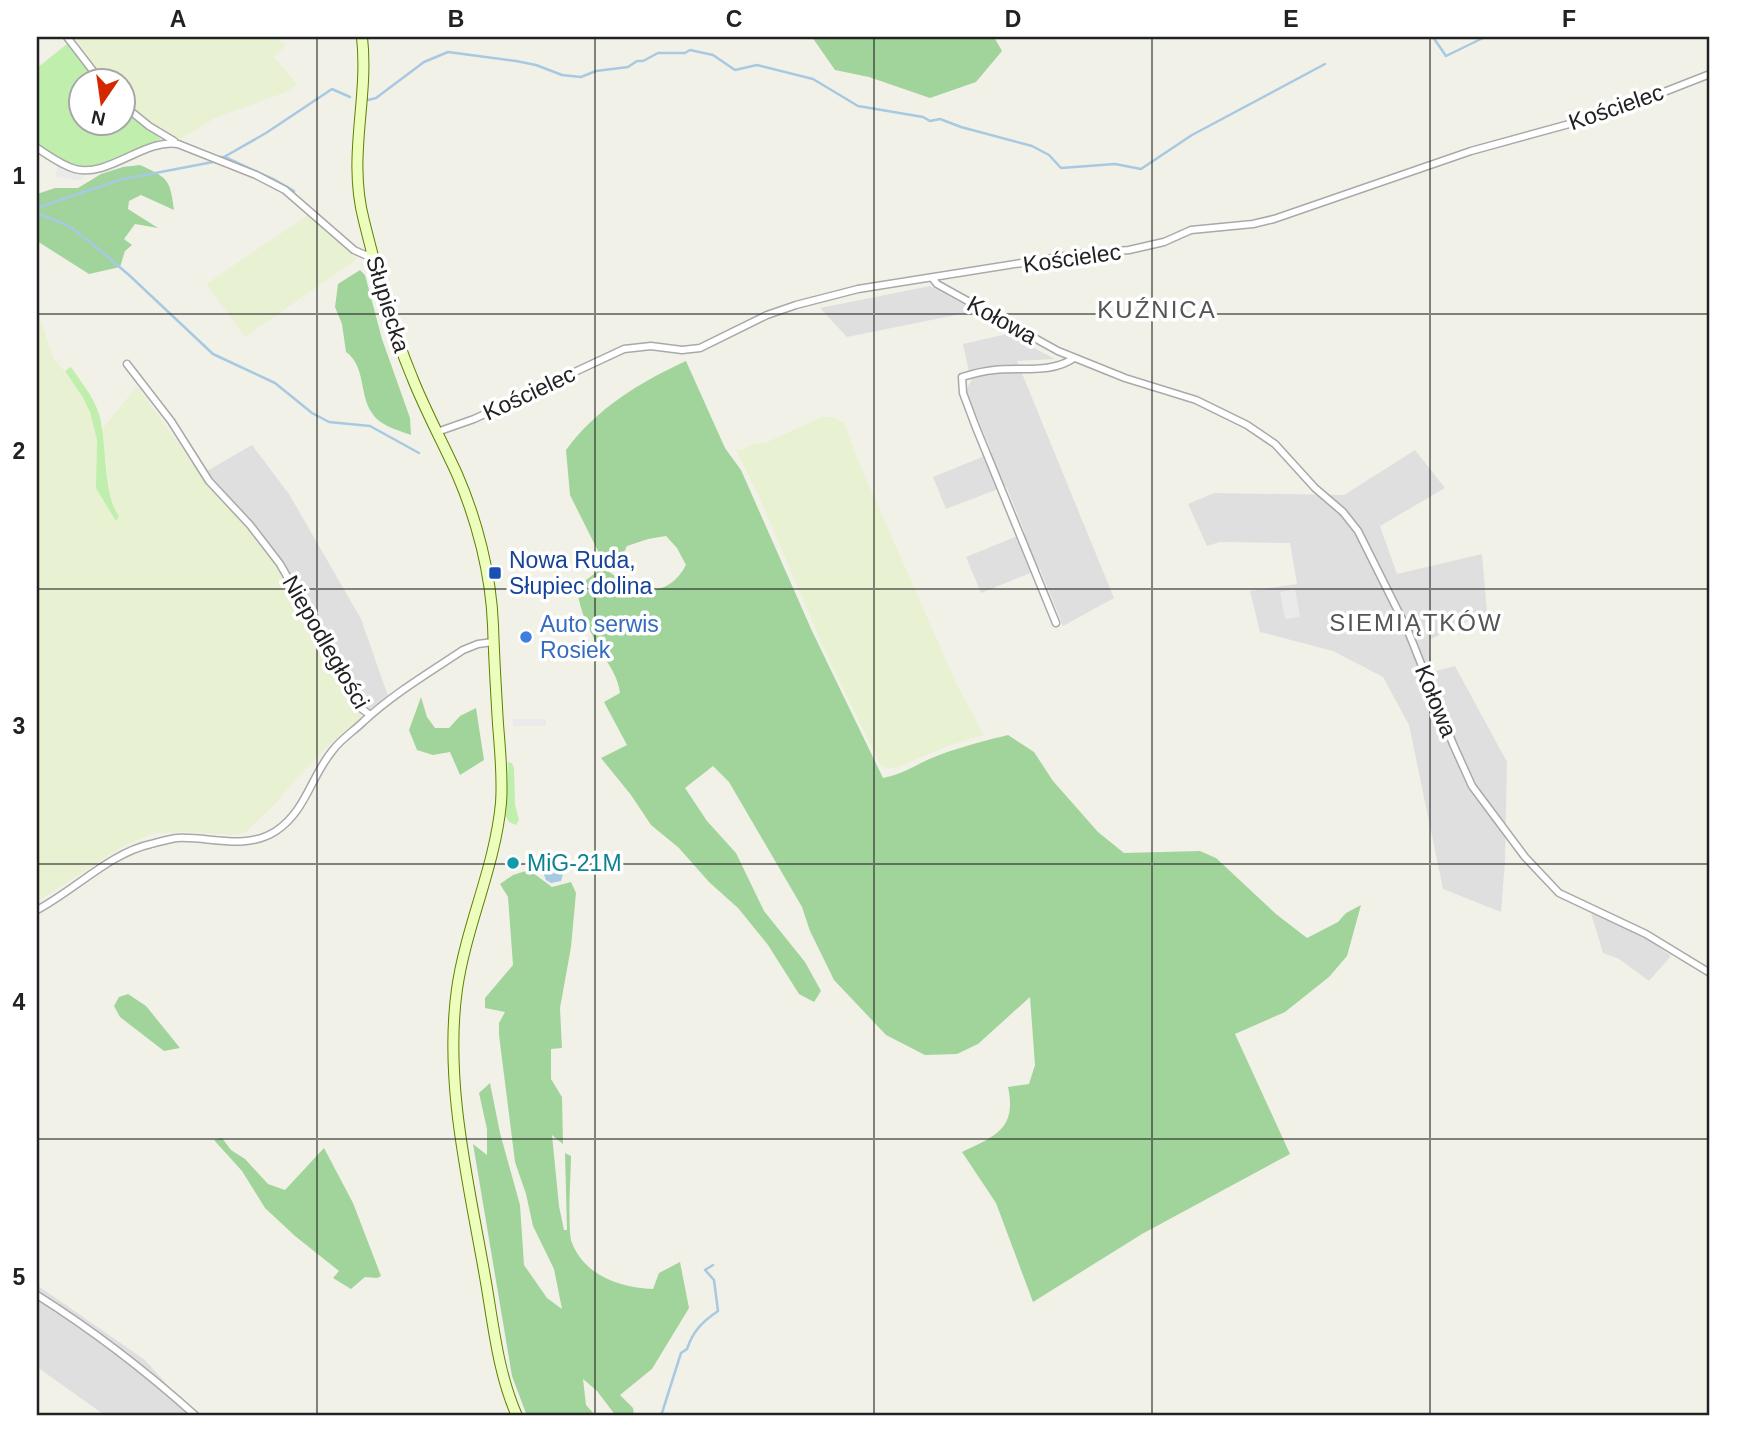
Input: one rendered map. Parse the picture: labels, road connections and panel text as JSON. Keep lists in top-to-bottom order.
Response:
{
  "streets": {
    "main road": ["Słupiecka"],
    "street": ["Kościelec", "Kołowa", "Niepodległości"]
  },
  "crossings": [
    ["Kościelec", "Słupiecka"],
    ["Kościelec", "Kołowa"]
  ],
  "districts": ["KUŹNICA", "SIEMIĄTKÓW"],
  "places": {
    "transit": ["Nowa Ruda, Słupiec dolina"],
    "other": ["Auto serwis Rosiek", "MiG-21M"]
  },
  "north": "bottom",
  "grid": {
    "columns": [
      "A",
      "B",
      "C",
      "D",
      "E",
      "F"
    ],
    "rows": [
      "1",
      "2",
      "3",
      "4",
      "5"
    ]
  }
}
